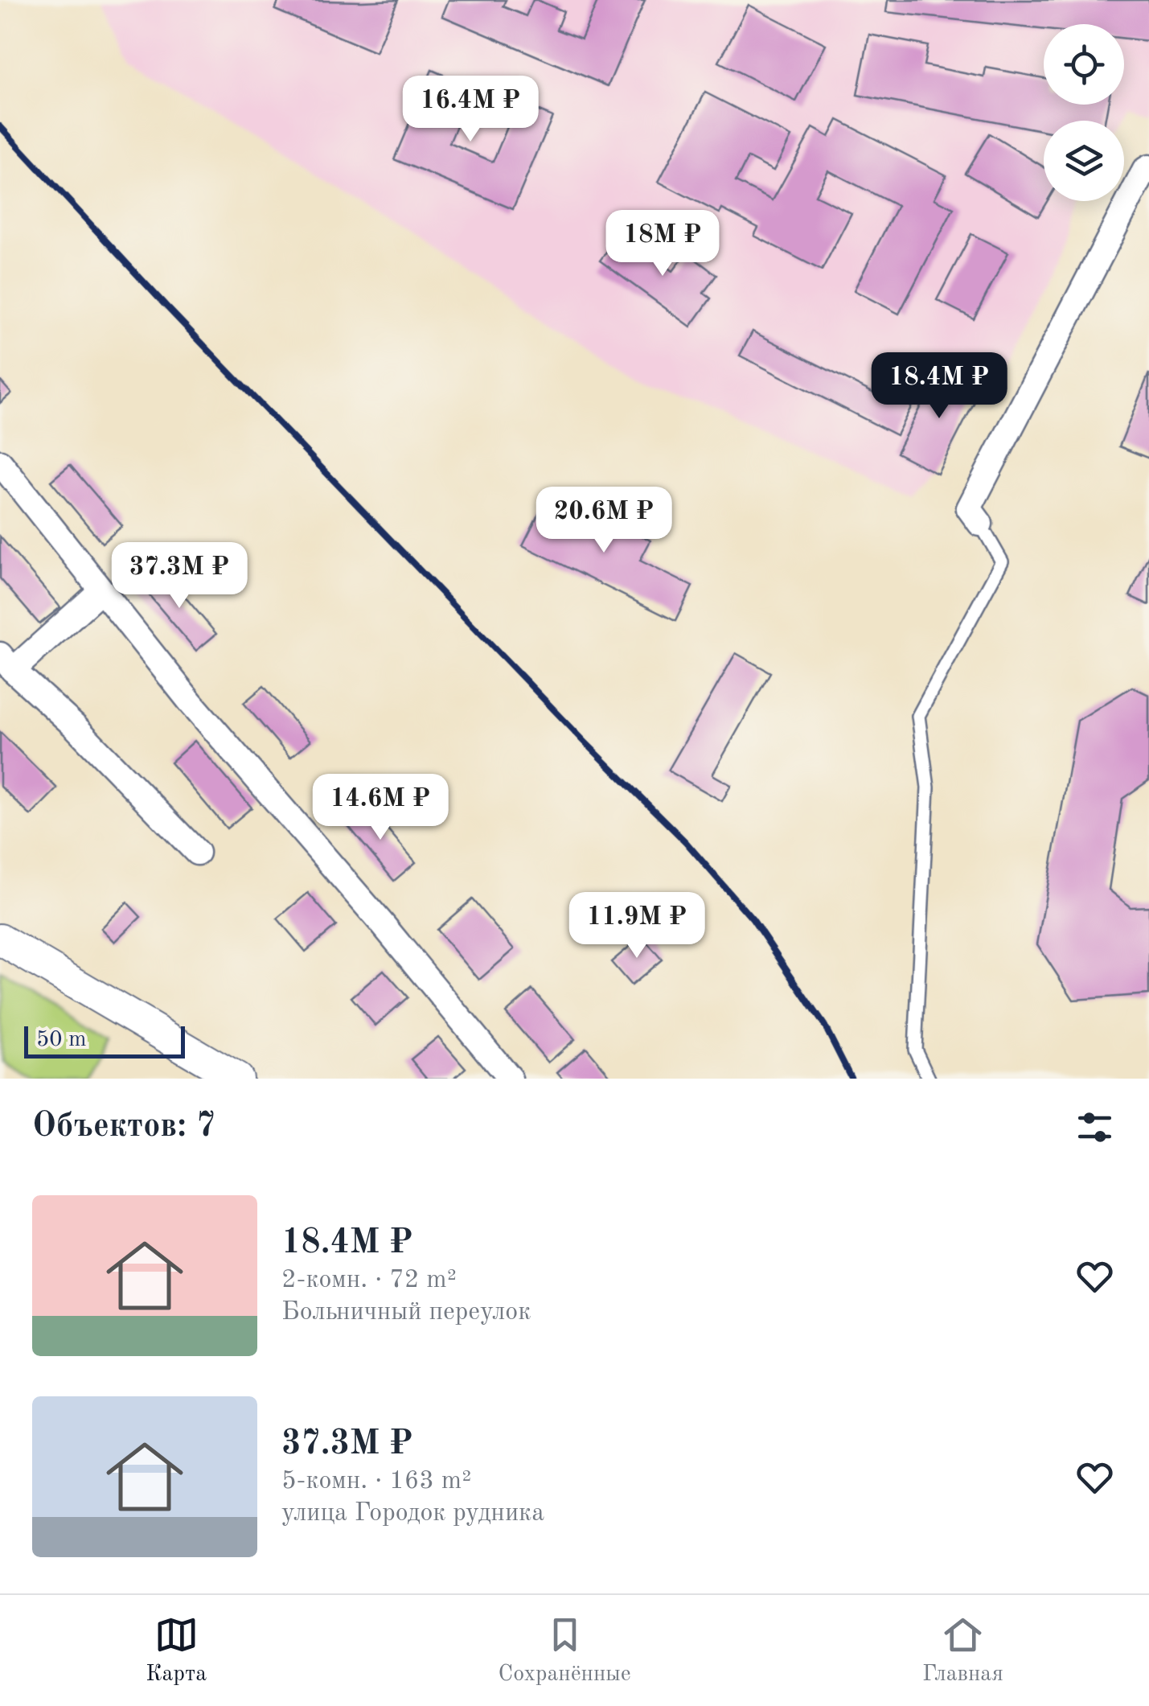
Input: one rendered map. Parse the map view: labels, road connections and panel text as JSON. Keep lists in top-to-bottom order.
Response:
{
  "scale_bar": "50 m",
  "page": {
    "price": [
      "16.4M ₽",
      "18M ₽",
      "18.4M ₽",
      "20.6M ₽",
      "37.3M ₽",
      "14.6M ₽",
      "11.9M ₽"
    ],
    "scale": "50 m",
    "heading": "Объектов: 7",
    "list": [
      {
        "name": "18.4M ₽",
        "note": "2-комн. · 72 m² · Больничный переулок"
      },
      {
        "name": "37.3M ₽",
        "note": "5-комн. · 163 m² · улица Городок рудника"
      }
    ],
    "tabs": ["Карта", "Сохранённые", "Главная"]
  }
}
